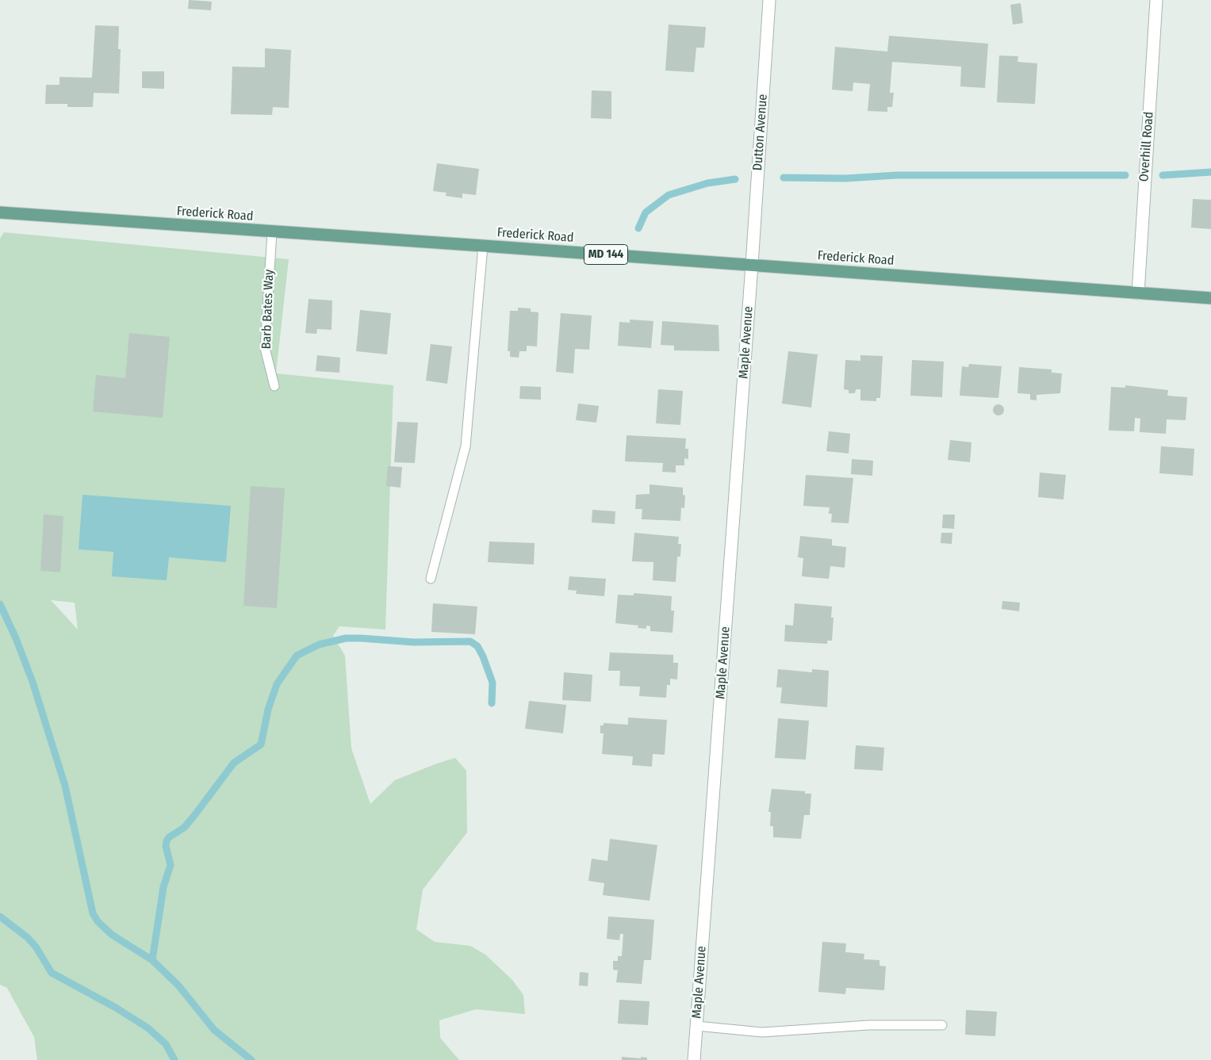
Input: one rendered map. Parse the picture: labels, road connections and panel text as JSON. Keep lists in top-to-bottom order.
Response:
{
  "streets": {
    "main road": ["Frederick Road", "MD 144"],
    "street": ["Dutton Avenue", "Overhill Road", "Maple Avenue"],
    "lane": ["Barb Bates Way"]
  },
  "crossings": [
    ["Dutton Avenue", "Frederick Road"],
    ["Dutton Avenue", "Maple Avenue"],
    ["Overhill Road", "Frederick Road"],
    ["Frederick Road", "Barb Bates Way"],
    ["Frederick Road", "Maple Avenue"]
  ]
}
